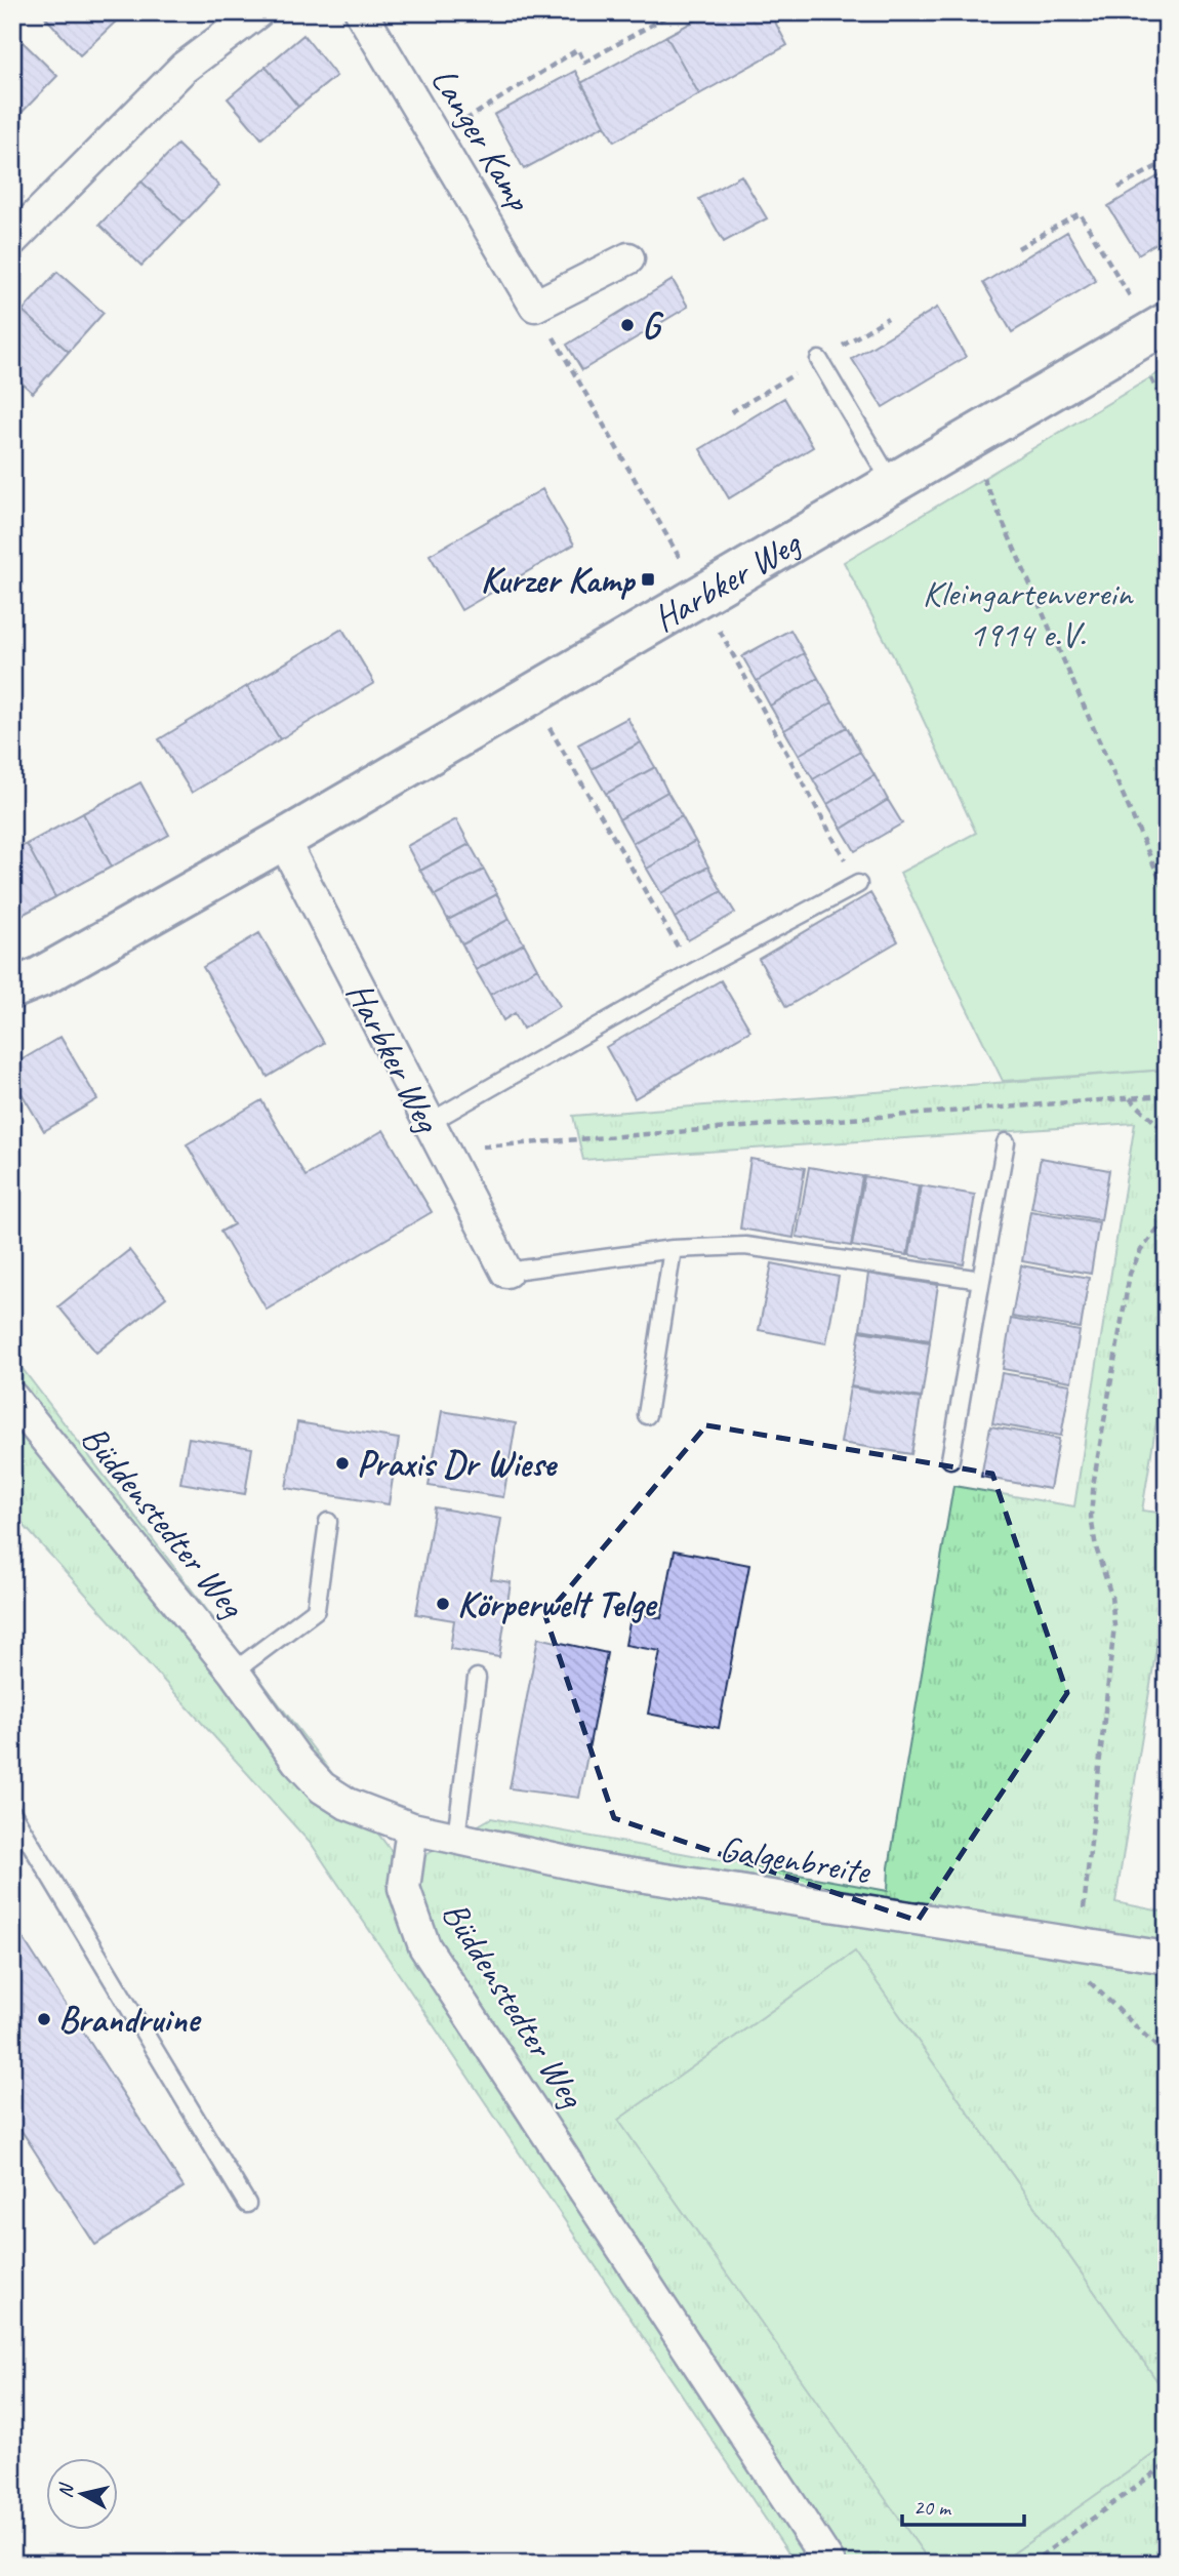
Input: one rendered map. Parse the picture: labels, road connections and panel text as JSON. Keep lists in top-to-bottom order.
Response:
{
  "streets": {
    "main road": ["Harbker Weg"],
    "street": ["Langer Kamp", "Büddenstedter Weg", "Galgenbreite"]
  },
  "crossings": [
    ["Büddenstedter Weg", "Galgenbreite"]
  ],
  "parks": ["Kleingartenverein 1914 e.V."],
  "places": {
    "other": [
      "G",
      "Praxis Dr Wiese",
      "Körperwelt Telge",
      "Brandruine"
    ],
    "transit": ["Kurzer Kamp"]
  },
  "scale_bar": "20 m",
  "north": "left"
}
